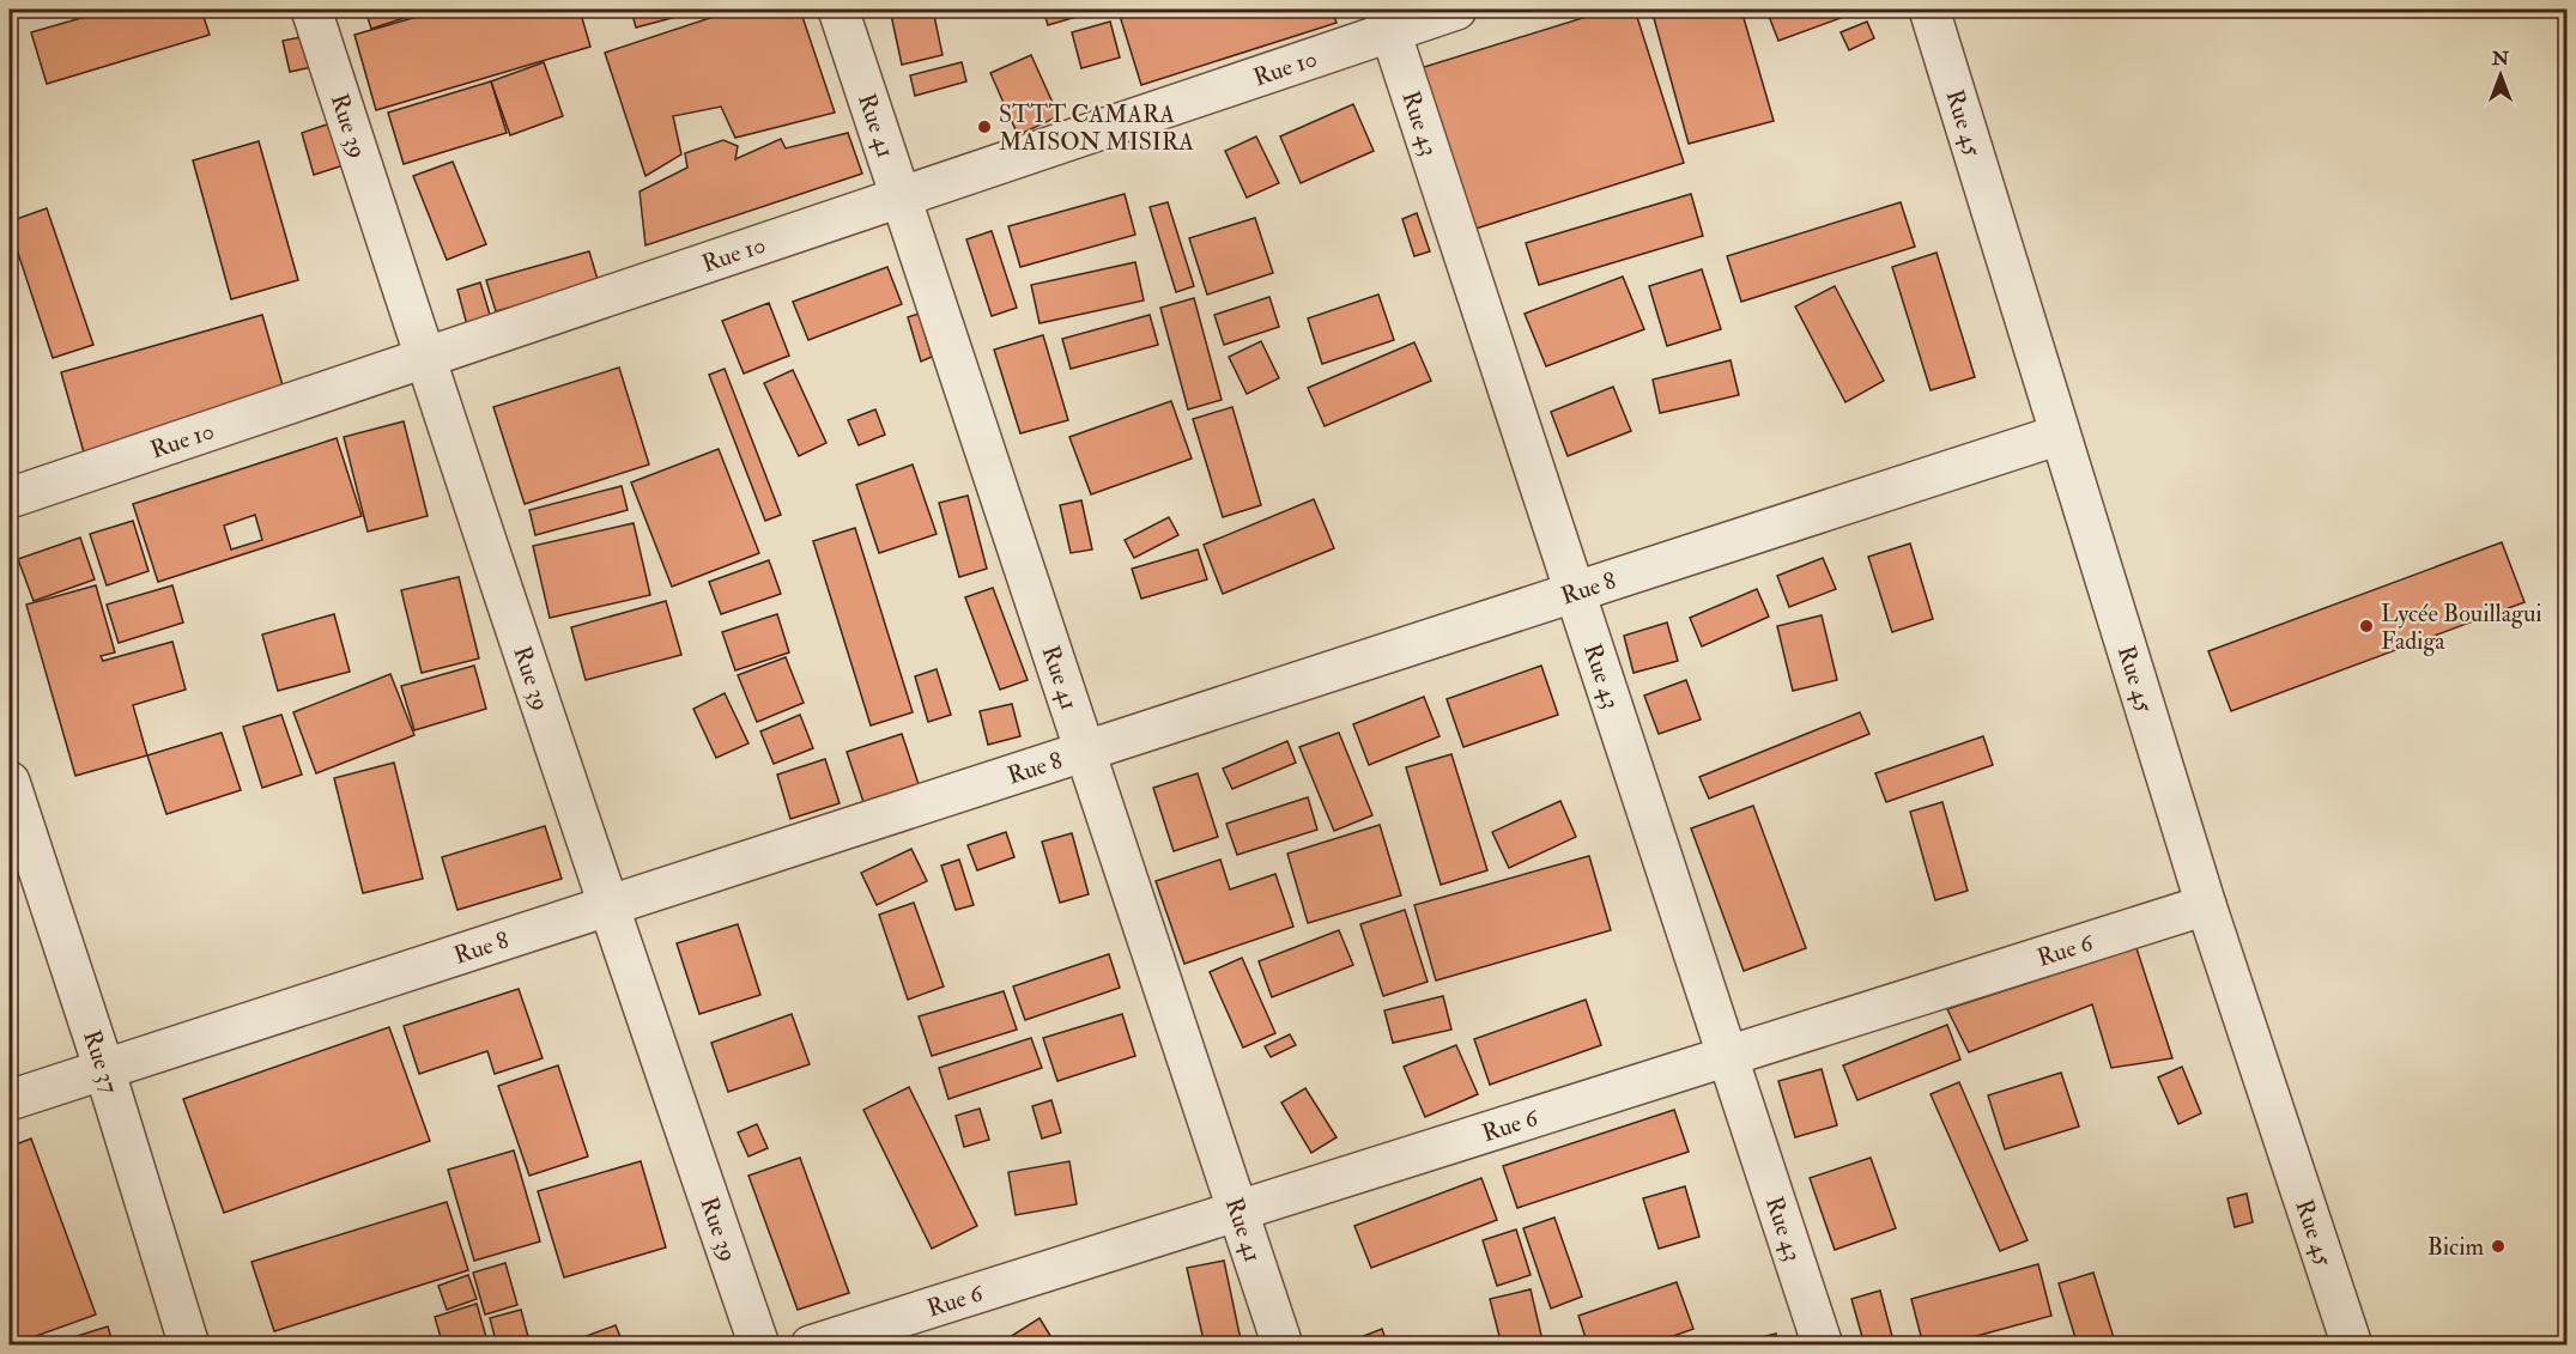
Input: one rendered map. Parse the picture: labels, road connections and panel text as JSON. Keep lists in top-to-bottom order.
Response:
{
  "streets": {
    "street": [
      "Rue 10",
      "Rue 45",
      "Rue 41",
      "Rue 43",
      "Rue 39",
      "Rue 8",
      "Rue 6",
      "Rue 37"
    ]
  },
  "crossings": [
    ["Rue 10", "Rue 41"],
    ["Rue 10", "Rue 43"],
    ["Rue 10", "Rue 39"],
    ["Rue 45", "Rue 8"],
    ["Rue 45", "Rue 6"],
    ["Rue 41", "Rue 8"],
    ["Rue 41", "Rue 6"],
    ["Rue 43", "Rue 8"],
    ["Rue 43", "Rue 6"],
    ["Rue 39", "Rue 8"],
    ["Rue 8", "Rue 37"]
  ],
  "places": ["STTT CAMARA MAISON MISIRA", "Lycée Bouillagui Fadiga", "Bicim"],
  "north": "top"
}
